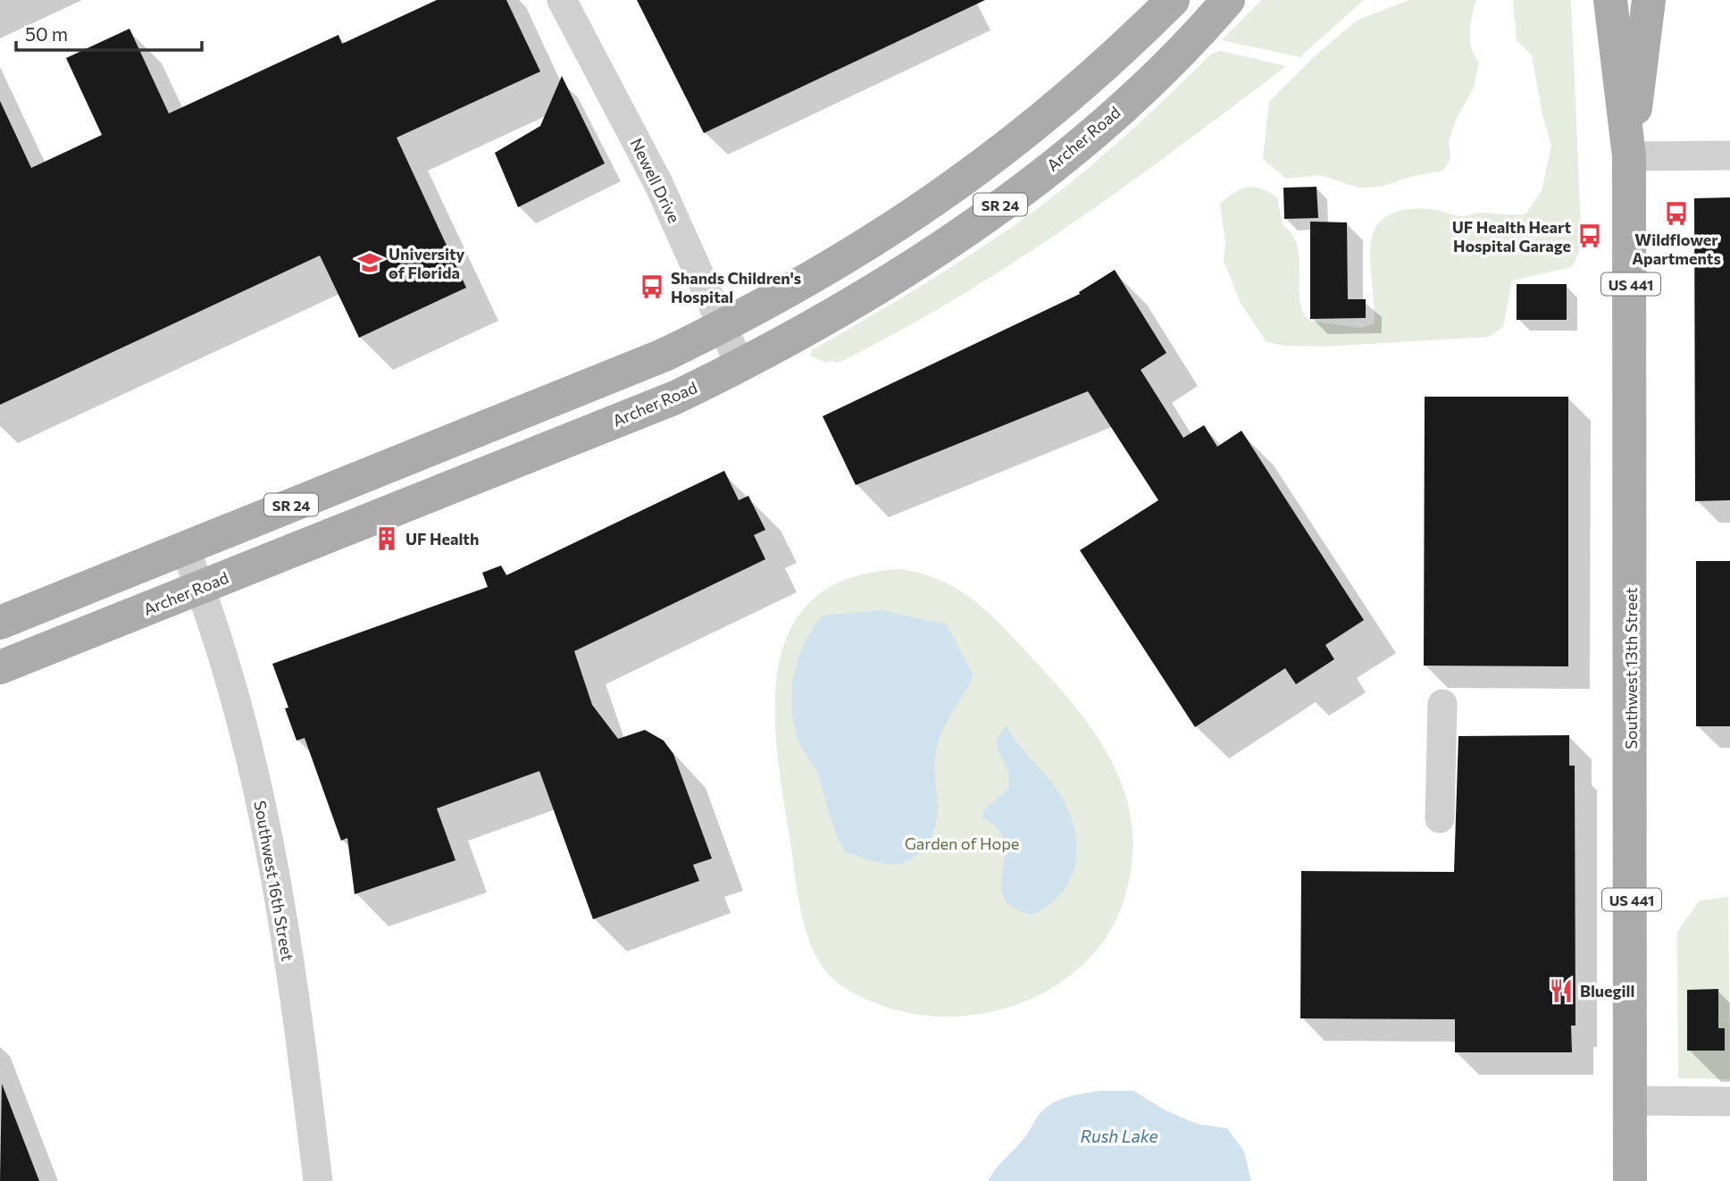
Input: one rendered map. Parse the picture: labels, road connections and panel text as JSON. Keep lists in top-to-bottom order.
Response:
{
  "streets": {
    "main road": [
      "Archer Road",
      "SR 24",
      "US 441",
      "Southwest 13th Street"
    ],
    "street": ["Newell Drive", "Southwest 16th Street"]
  },
  "crossings": [
    ["Archer Road", "Newell Drive"],
    ["Archer Road", "Southwest 16th Street"],
    ["Newell Drive", "SR 24"],
    ["SR 24", "Southwest 16th Street"]
  ],
  "water": ["Rush Lake"],
  "parks": ["Garden of Hope"],
  "places": {
    "bus stop": ["Wildflower Apartments", "UF Health Heart Hospital Garage", "Shands Children's Hospital"],
    "school or university": ["University of Florida"],
    "building": ["UF Health"],
    "restaurant": ["Bluegill"]
  },
  "scale_bar": "50 m"
}
